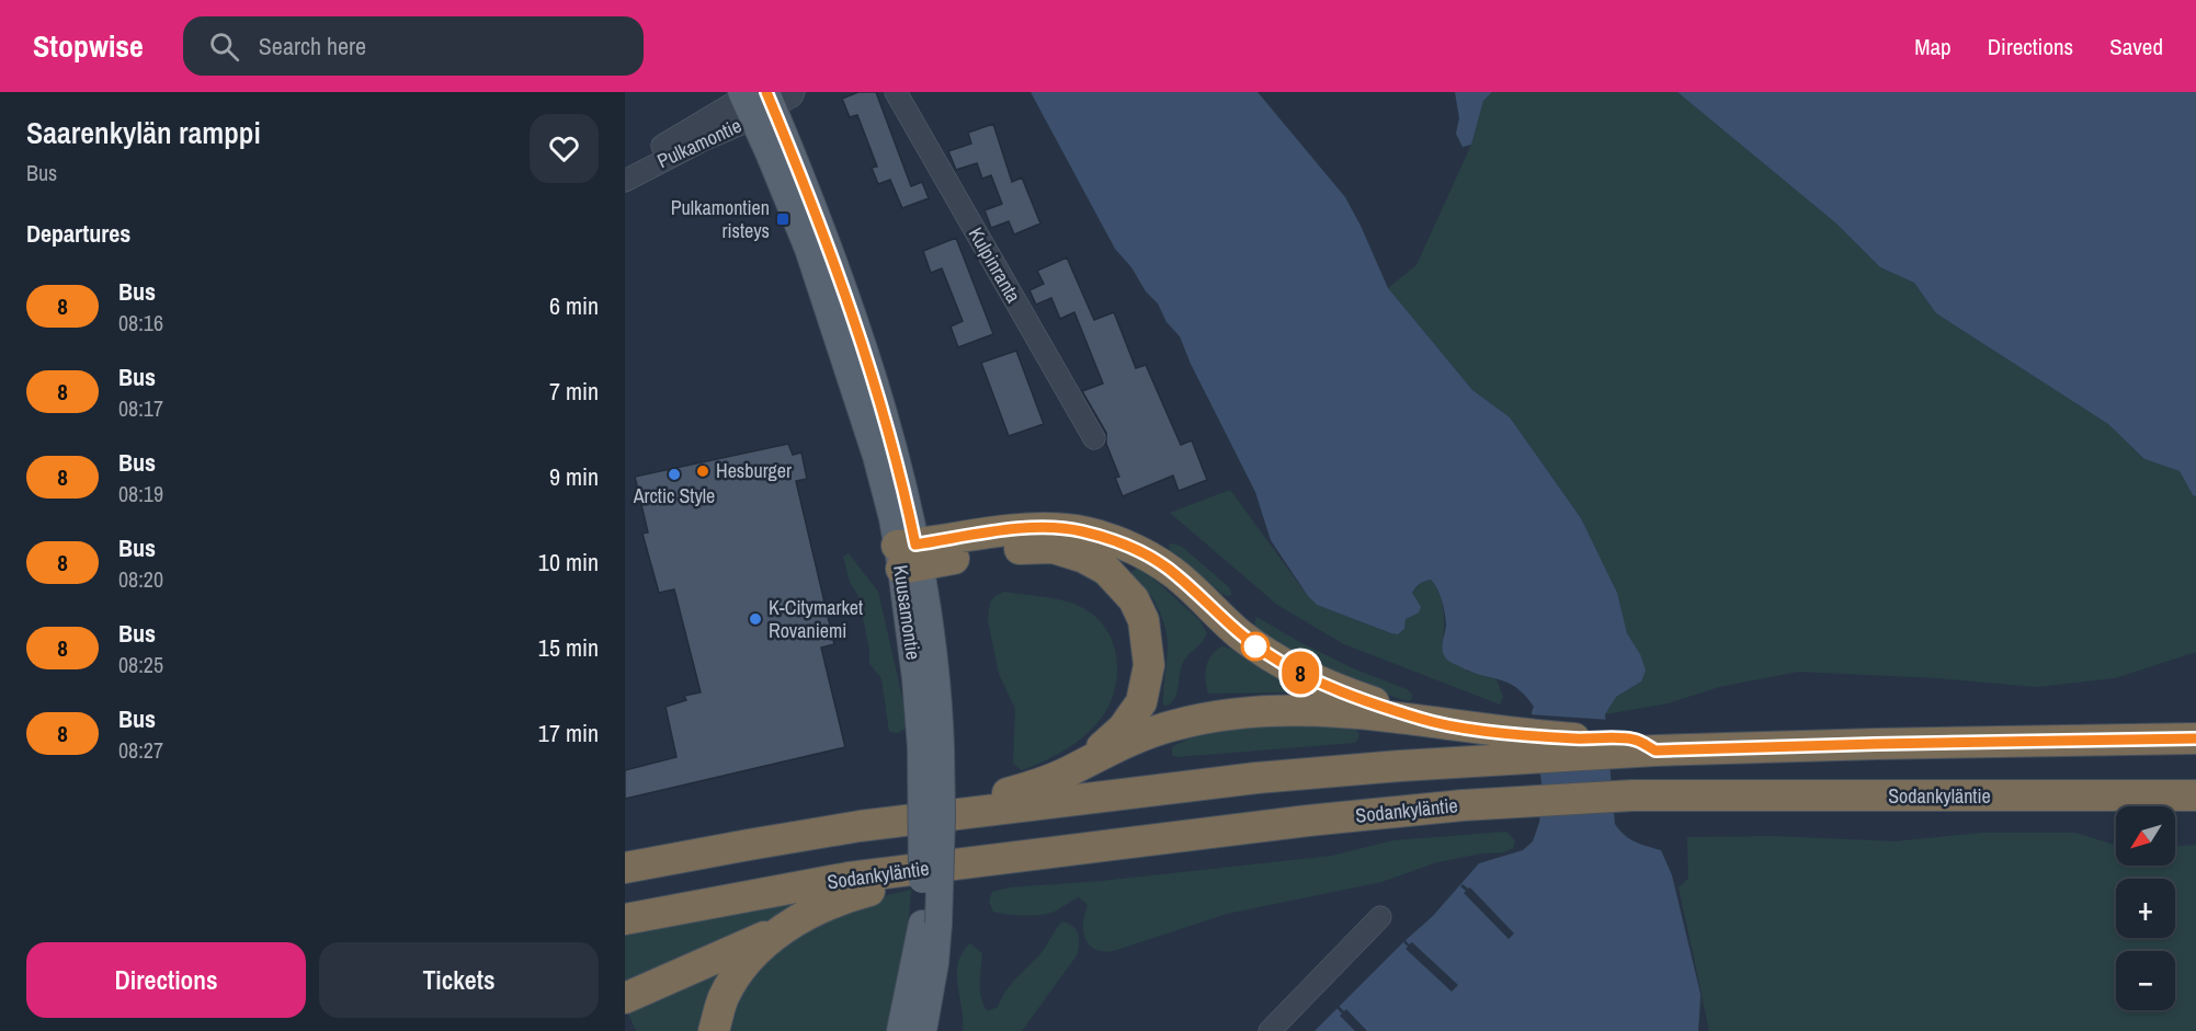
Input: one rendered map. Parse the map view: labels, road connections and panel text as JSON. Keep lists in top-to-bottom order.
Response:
{
  "streets": {
    "highway": ["Sodankyläntie"],
    "main road": ["Kuusamontie"],
    "street": ["Pulkamontie", "Kulpinranta"]
  },
  "crossings": [
    ["Pulkamontie", "Kuusamontie"]
  ],
  "places": {
    "transit": ["Pulkamontien risteys"],
    "other": ["Hesburger", "Arctic Style", "K-Citymarket Rovaniemi"]
  },
  "lines": ["bus line 8"],
  "north": "bottom left",
  "page": {
    "header": "Stopwise",
    "search": "Search here",
    "nav": ["Map", "Directions", "Saved"],
    "heading": [
      ["Saarenkylän ramppi", "Bus"],
      "Departures"
    ],
    "on_map": "8",
    "list": [
      {
        "mark": "8",
        "name": "Bus",
        "note": "08:16",
        "value": "6 min"
      },
      {
        "mark": "8",
        "name": "Bus",
        "note": "08:17",
        "value": "7 min"
      },
      {
        "mark": "8",
        "name": "Bus",
        "note": "08:19",
        "value": "9 min"
      },
      {
        "mark": "8",
        "name": "Bus",
        "note": "08:20",
        "value": "10 min"
      },
      {
        "mark": "8",
        "name": "Bus",
        "note": "08:25",
        "value": "15 min"
      },
      {
        "mark": "8",
        "name": "Bus",
        "note": "08:27",
        "value": "17 min"
      }
    ],
    "map_buttons": ["+", "−"],
    "buttons": ["Directions", "Tickets"]
  }
}
